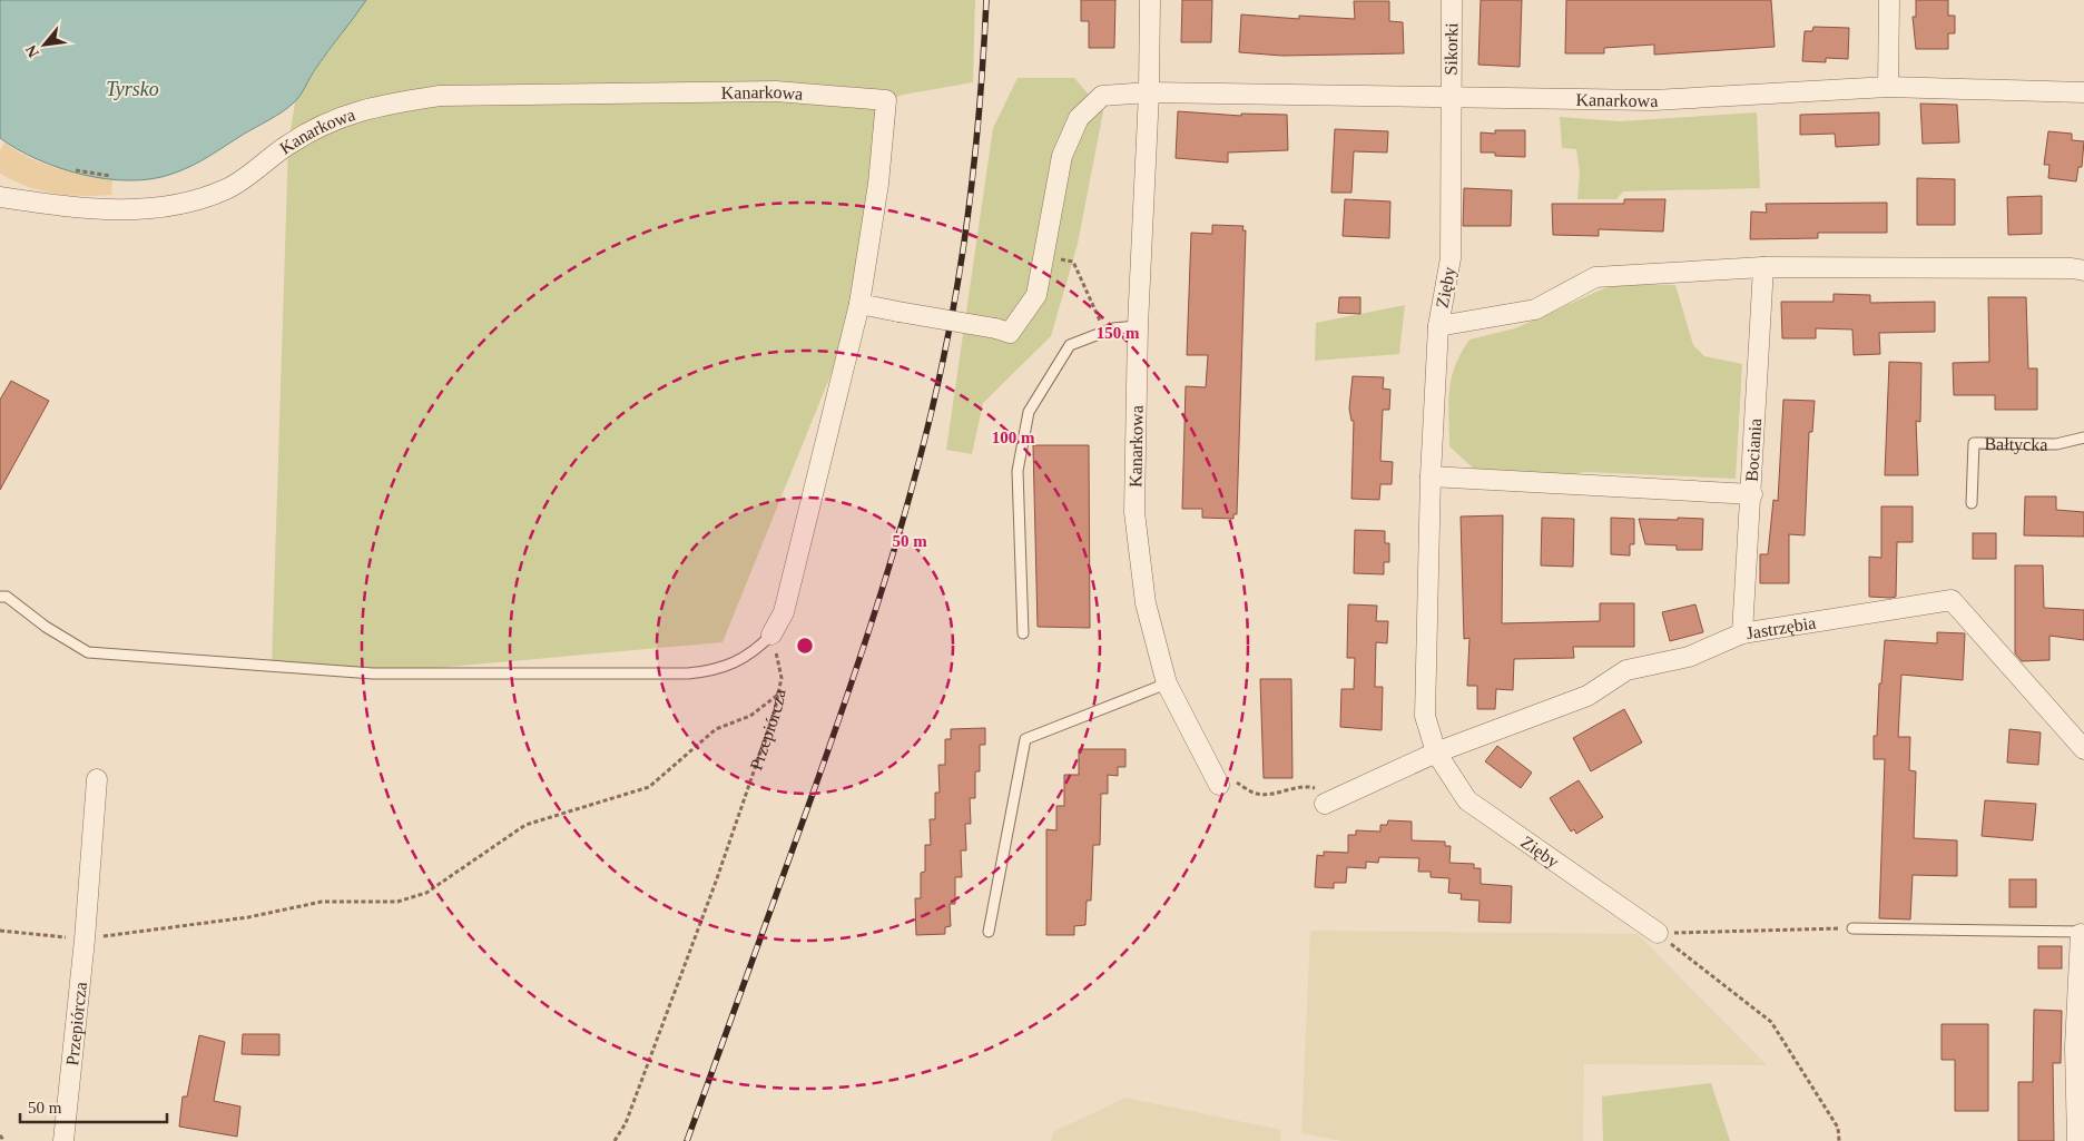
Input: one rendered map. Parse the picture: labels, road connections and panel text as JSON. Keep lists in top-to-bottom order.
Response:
{
  "streets": {
    "street": [
      "Sikorki",
      "Kanarkowa",
      "Zięby",
      "Bociania",
      "Jastrzębia",
      "Przepiórcza"
    ],
    "lane": ["Bałtycka"]
  },
  "crossings": [
    ["Sikorki", "Kanarkowa"],
    ["Sikorki", "Zięby"],
    ["Kanarkowa", "Zięby"],
    ["Zięby", "Jastrzębia"],
    ["Bociania", "Jastrzębia"]
  ],
  "water": ["Tyrsko"],
  "scale_bar": "50 m",
  "north": "bottom left",
  "rings": ["150 m", "100 m", "50 m"]
}
